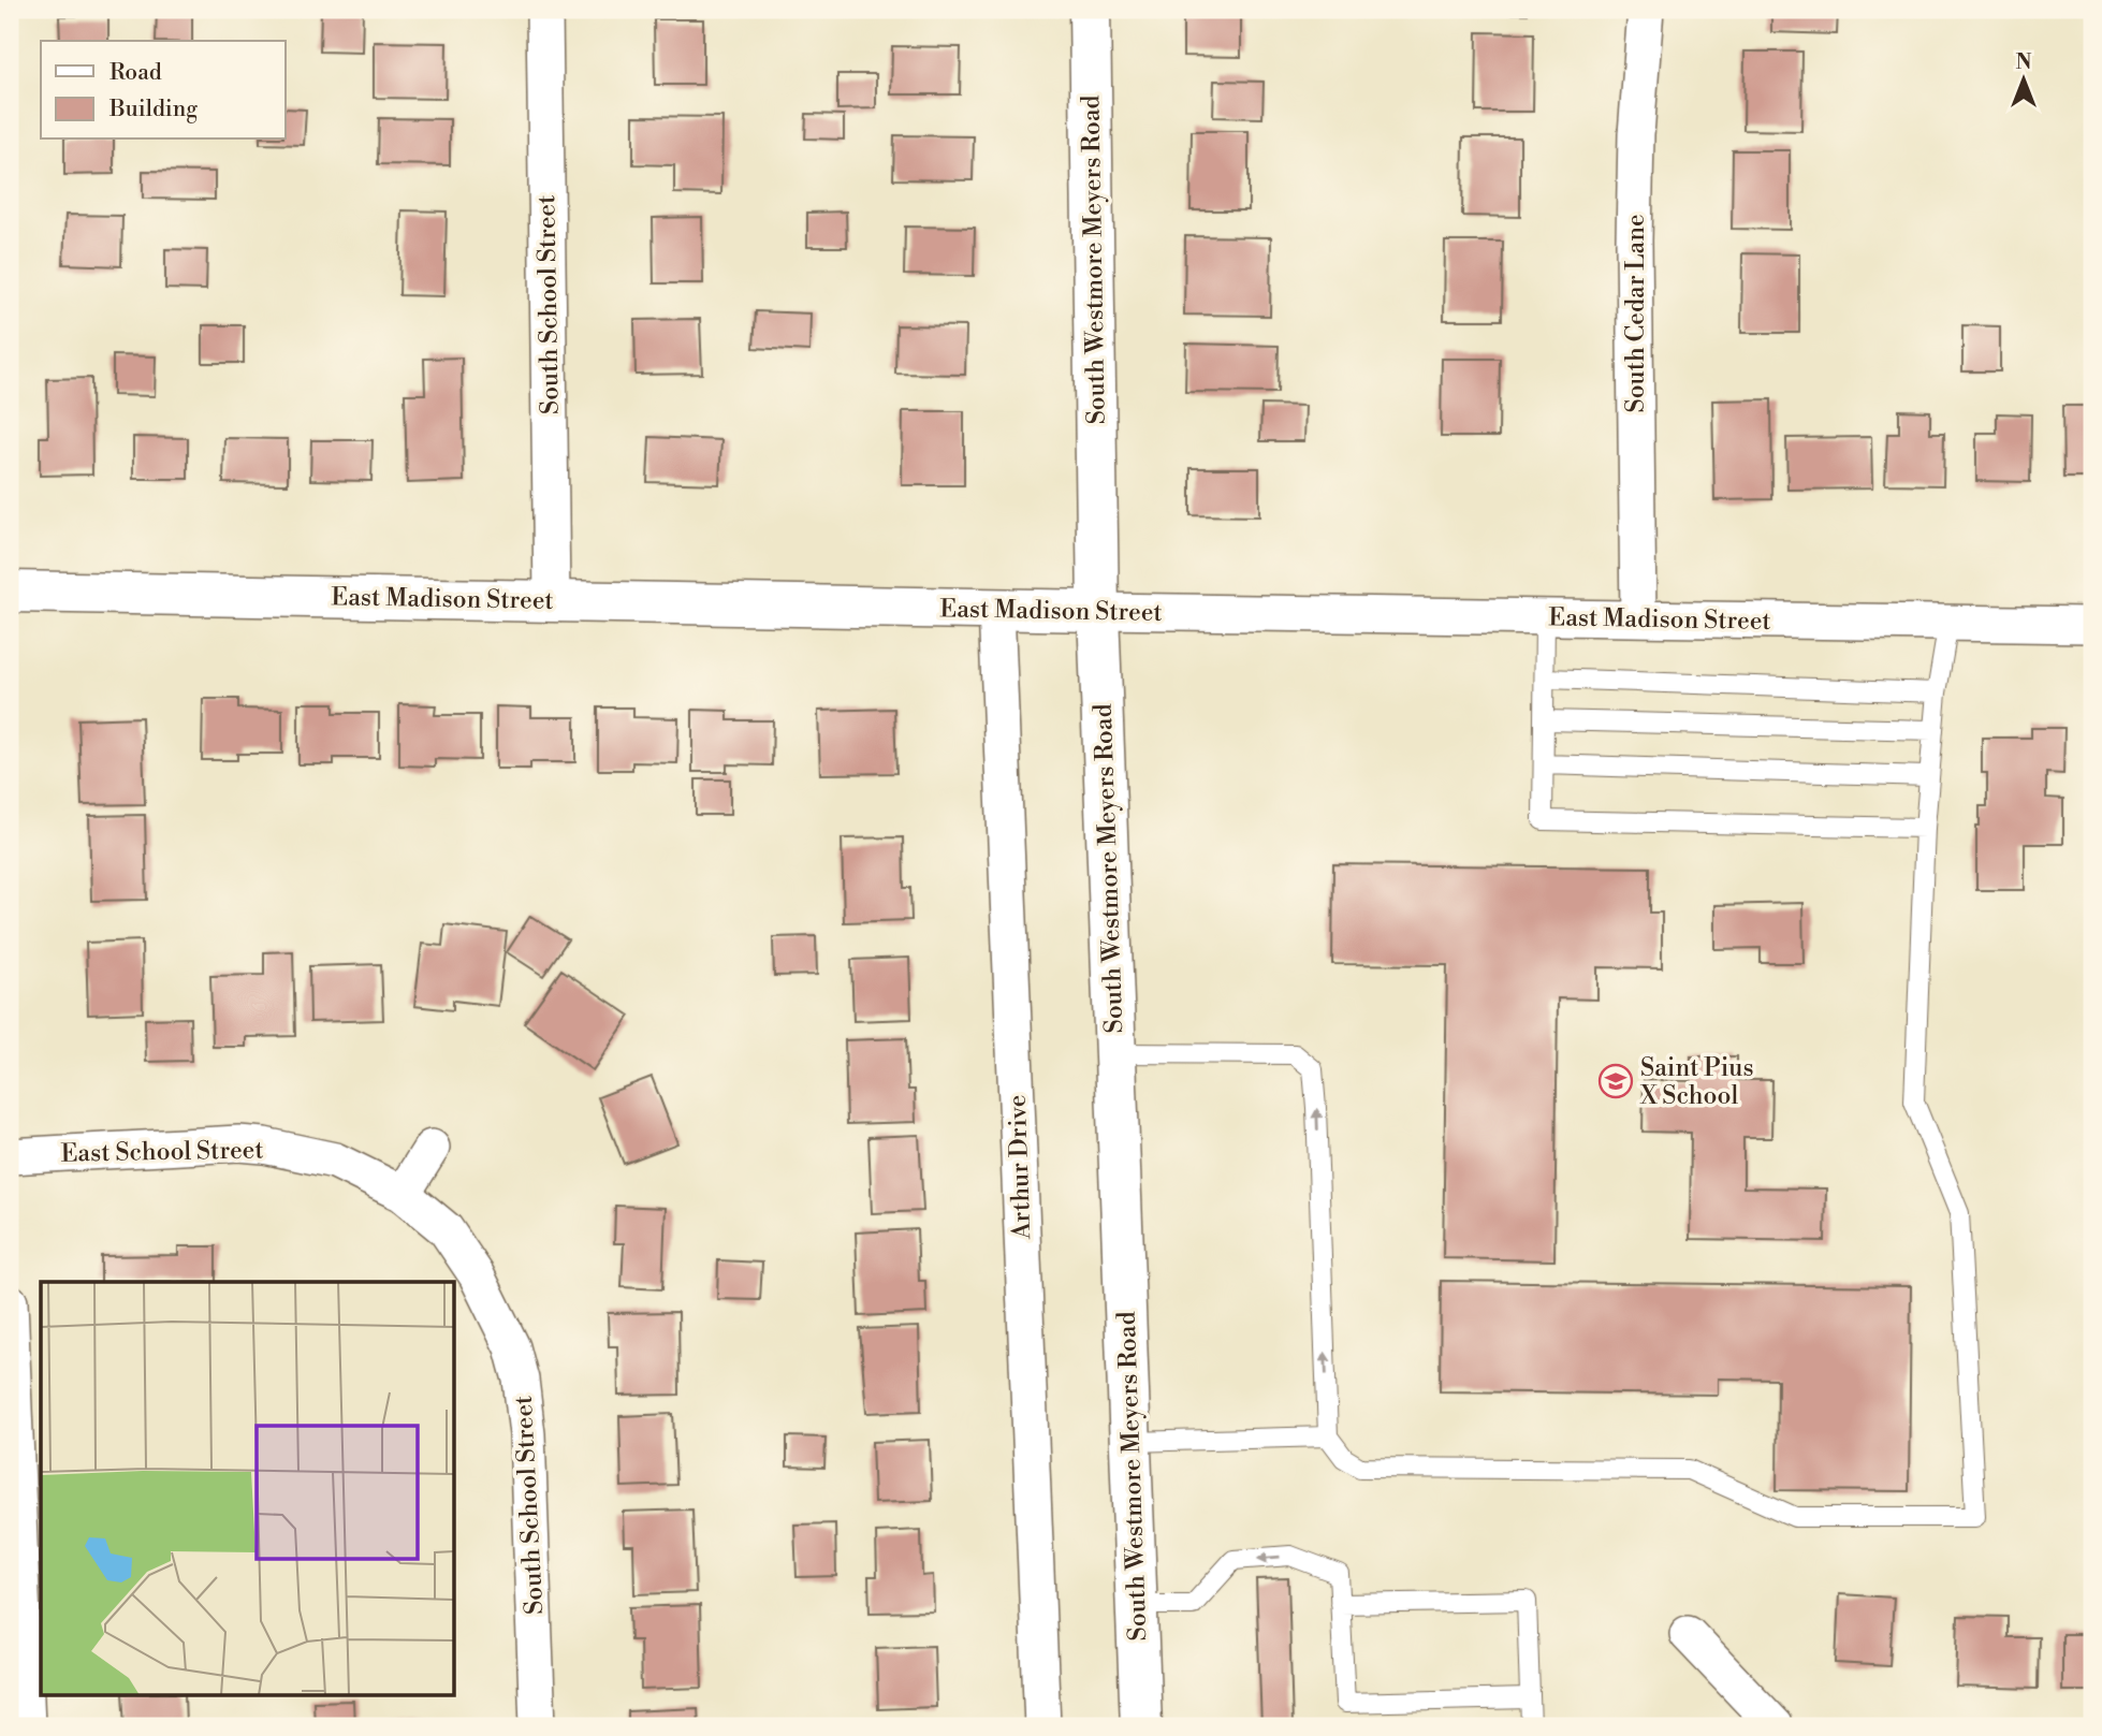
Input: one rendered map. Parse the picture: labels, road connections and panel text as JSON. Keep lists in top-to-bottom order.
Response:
{
  "streets": {
    "street": [
      "South Westmore Meyers Road",
      "South School Street",
      "South Cedar Lane",
      "East Madison Street",
      "East School Street",
      "Arthur Drive"
    ]
  },
  "crossings": [
    ["South Westmore Meyers Road", "East Madison Street"],
    ["South School Street", "East Madison Street"],
    ["South School Street", "East School Street"],
    ["South Cedar Lane", "East Madison Street"],
    ["East Madison Street", "Arthur Drive"]
  ],
  "places": {
    "school or university": ["Saint Pius X School"]
  },
  "legend": ["Road", "Building"],
  "north": "top"
}
